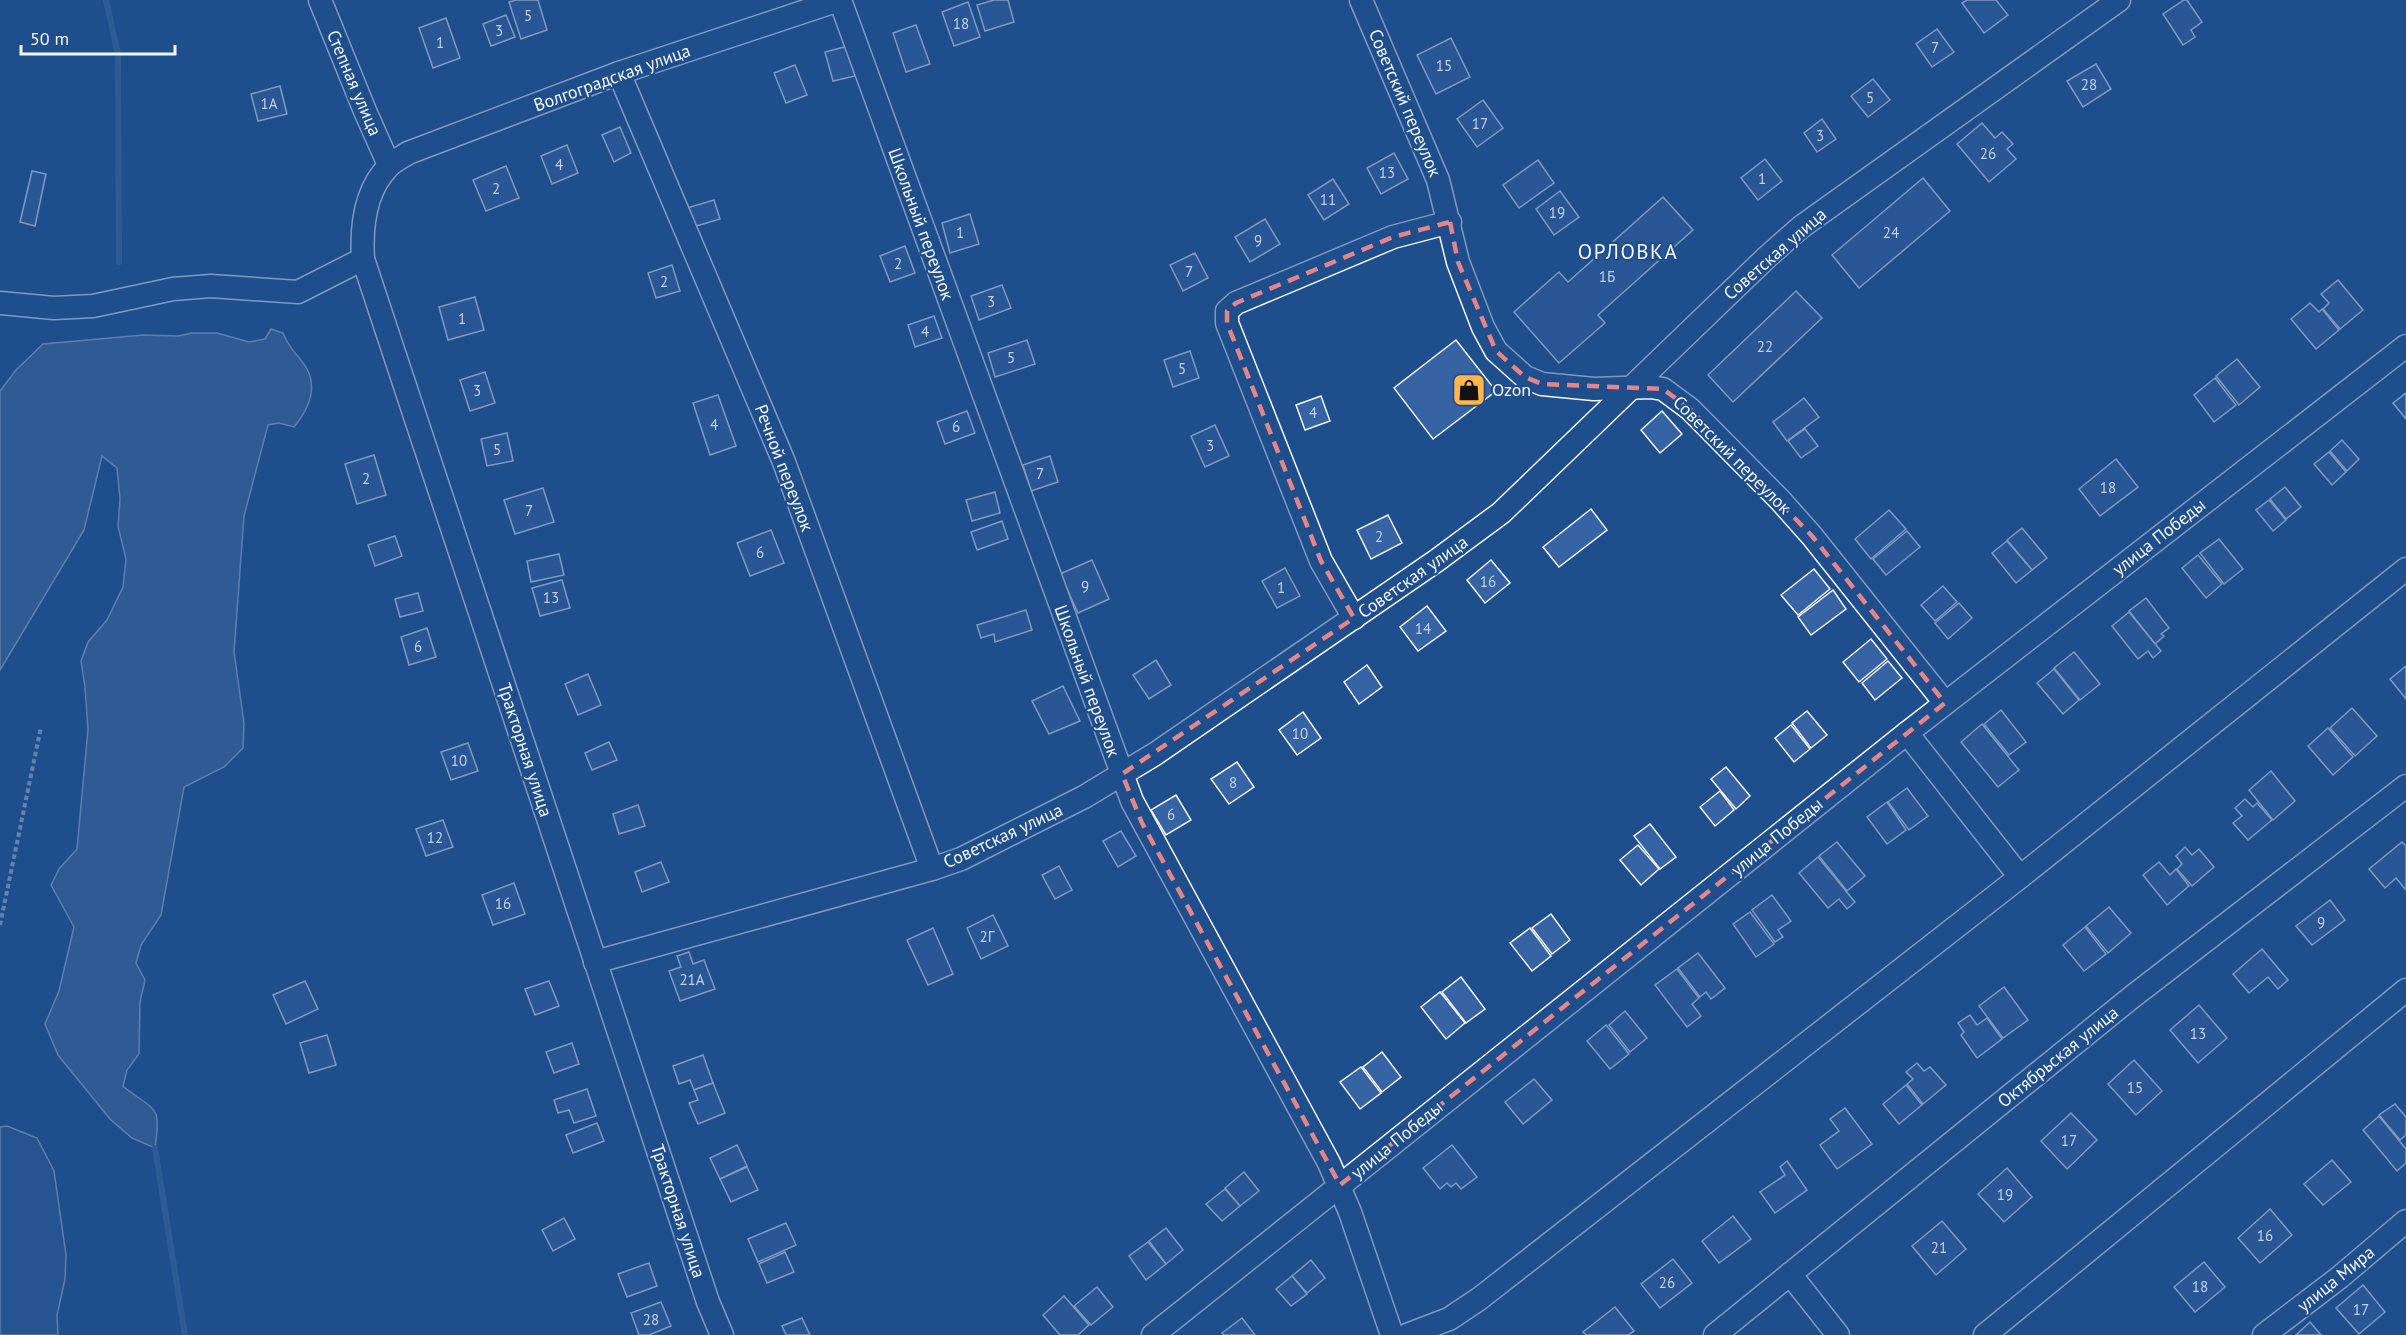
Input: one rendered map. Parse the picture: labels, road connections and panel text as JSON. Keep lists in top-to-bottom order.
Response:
{
  "streets": {
    "street": [
      "Волгоградская улица",
      "Степная улица",
      "Советский переулок",
      "Школьный переулок",
      "Советская улица",
      "Речной переулок",
      "улица Победы",
      "Тракторная улица",
      "Октябрьская улица",
      "улица Мира"
    ]
  },
  "crossings": [
    ["Волгоградская улица", "Степная улица"],
    ["Волгоградская улица", "Школьный переулок"],
    ["Волгоградская улица", "Речной переулок"],
    ["Волгоградская улица", "Тракторная улица"],
    ["Степная улица", "Тракторная улица"],
    ["Советский переулок", "Советская улица"],
    ["Советский переулок", "улица Победы"],
    ["Школьный переулок", "Советская улица"],
    ["Школьный переулок", "улица Победы"],
    ["Советская улица", "Речной переулок"],
    ["Советская улица", "Тракторная улица"]
  ],
  "districts": ["ОРЛОВКА"],
  "places": {
    "shop": ["Ozon"]
  },
  "house_numbers": [
    "5",
    "18",
    "3",
    "1",
    "7",
    "15",
    "28",
    "5",
    "1А",
    "17",
    "3",
    "26",
    "4",
    "13",
    "1",
    "2",
    "11",
    "19",
    "1",
    "24",
    "9",
    "2",
    "7",
    "1Б",
    "2",
    "3",
    "1",
    "4",
    "22",
    "5",
    "5",
    "3",
    "4",
    "4",
    "6",
    "3",
    "5",
    "7",
    "2",
    "18",
    "7",
    "2",
    "6",
    "16",
    "9",
    "1",
    "13",
    "14",
    "6",
    "10",
    "10",
    "8",
    "6",
    "12",
    "16",
    "9",
    "2Г",
    "21А",
    "13",
    "15",
    "17",
    "19",
    "16",
    "21",
    "26",
    "18",
    "17",
    "28"
  ],
  "scale_bar": "50 m"
}
